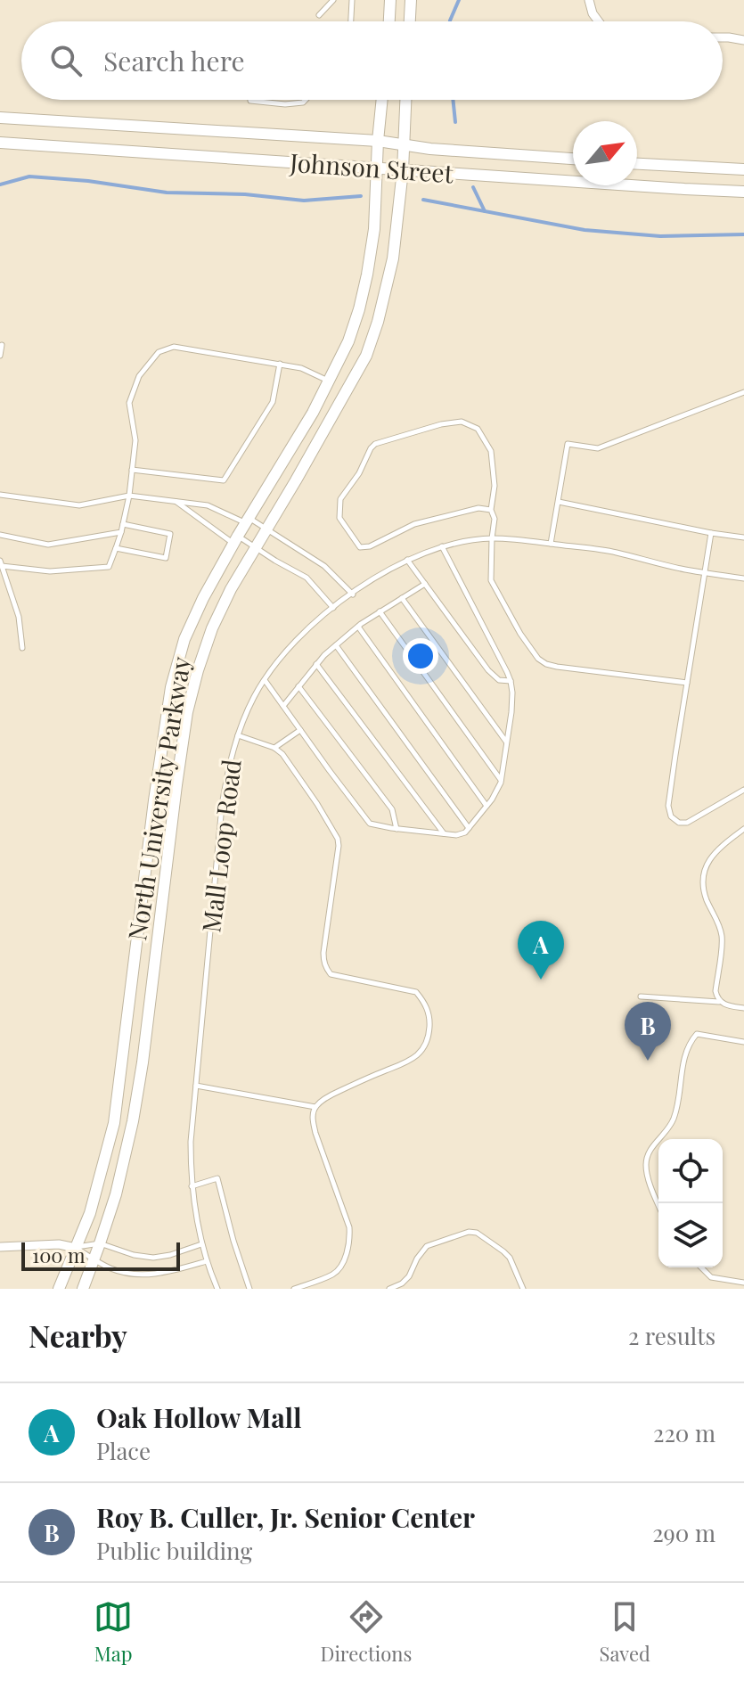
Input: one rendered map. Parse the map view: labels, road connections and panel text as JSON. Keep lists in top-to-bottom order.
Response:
{
  "streets": {
    "main road": ["Johnson Street", "North University Parkway"],
    "lane": ["Mall Loop Road"]
  },
  "crossings": [
    ["Johnson Street", "North University Parkway"]
  ],
  "scale_bar": "100 m",
  "north": "top right",
  "page": {
    "search": "Search here",
    "pins": ["A", "B"],
    "scale": "100 m",
    "heading": ["Nearby", "2 results"],
    "list": [
      {
        "mark": "A",
        "name": "Oak Hollow Mall",
        "note": "Place",
        "value": "220 m"
      },
      {
        "mark": "B",
        "name": "Roy B. Culler, Jr. Senior Center",
        "note": "Public building",
        "value": "290 m"
      }
    ],
    "nav": ["Map", "Directions", "Saved"]
  }
}
